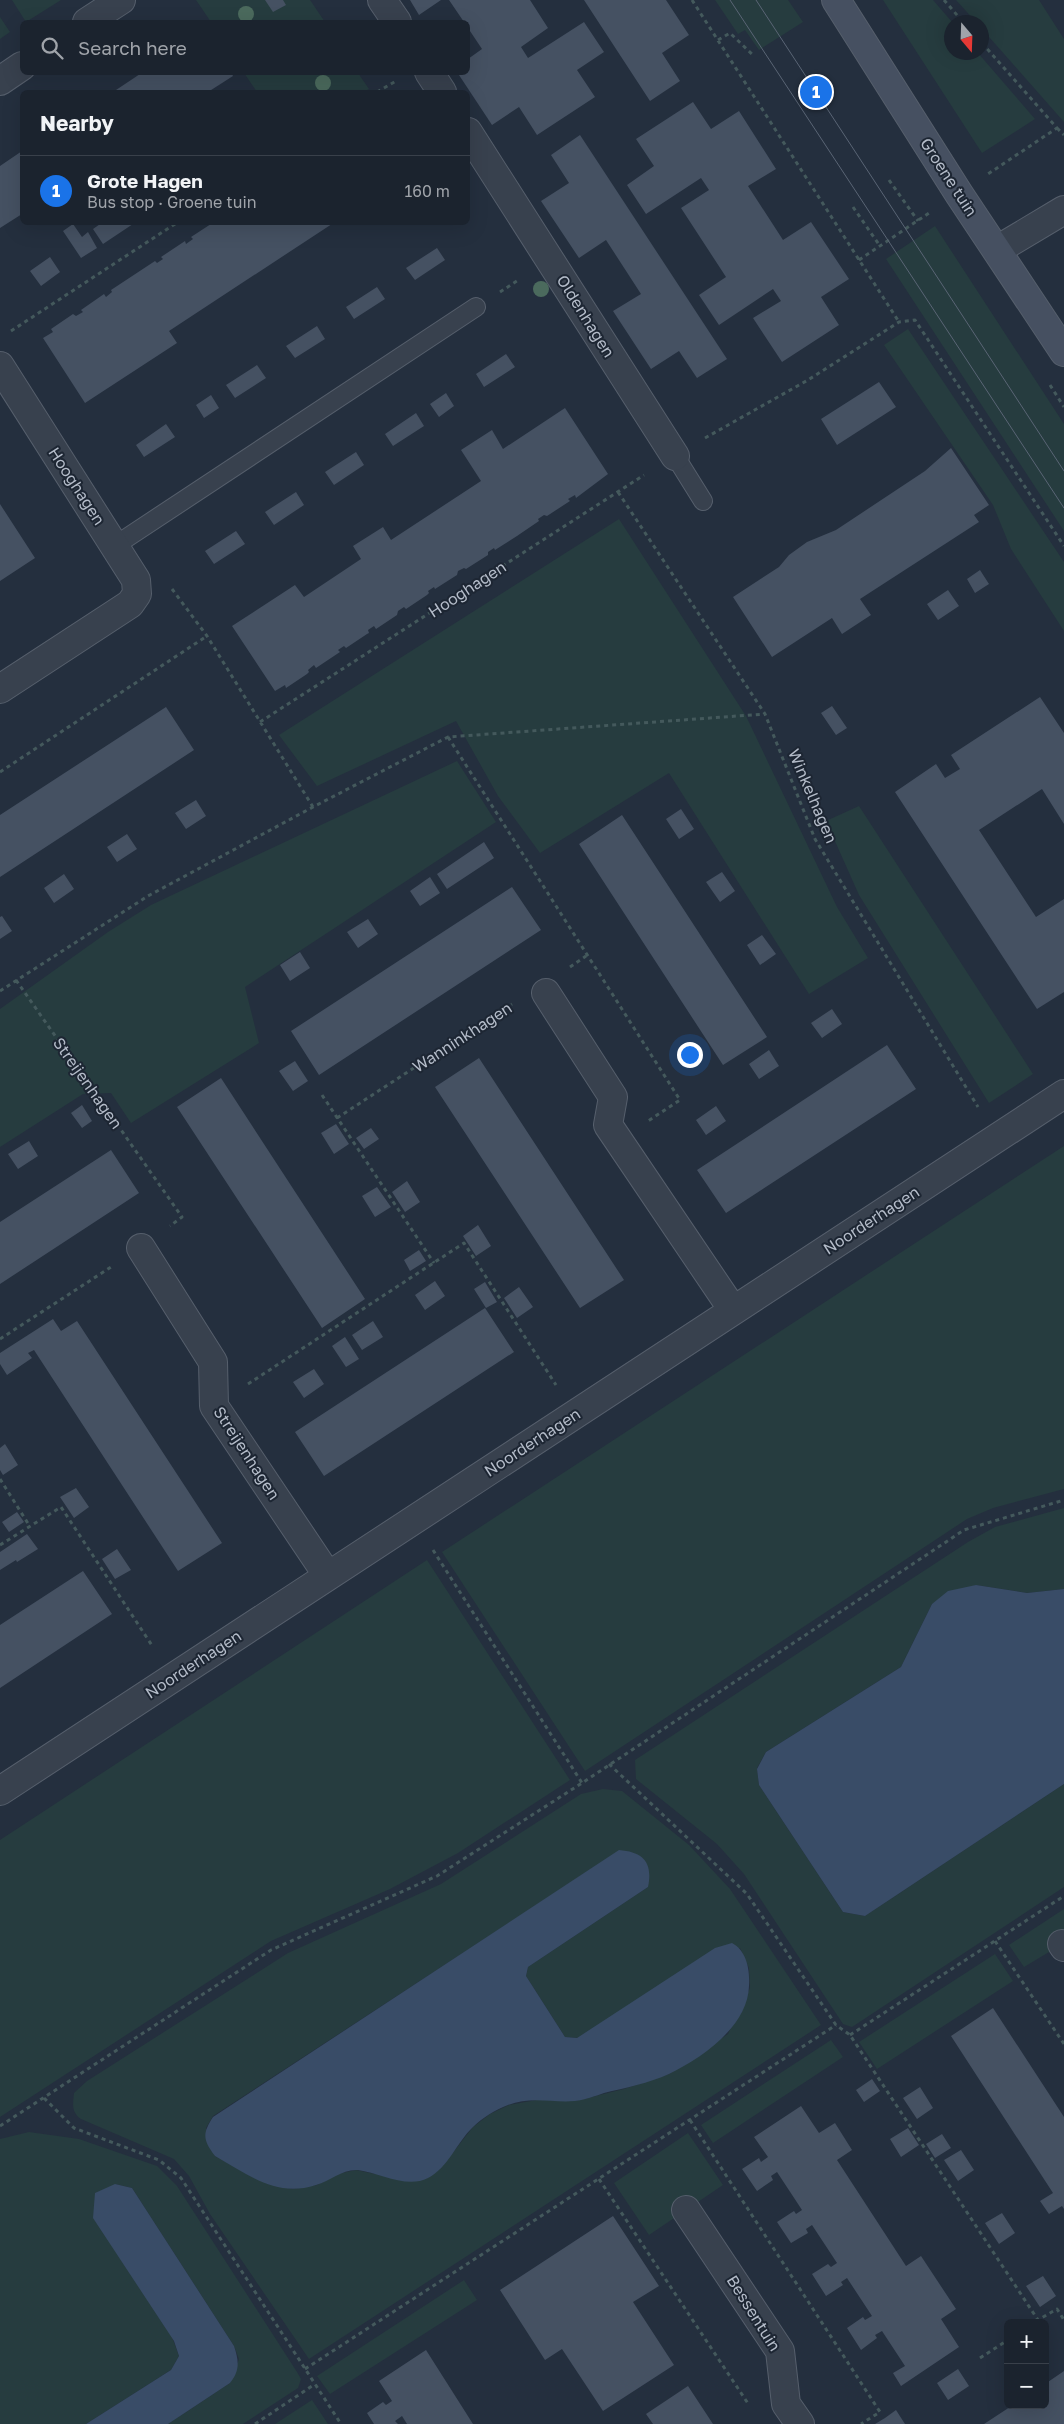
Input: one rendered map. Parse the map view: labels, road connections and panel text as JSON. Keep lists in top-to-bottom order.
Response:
{
  "streets": {
    "street": [
      "Groene tuin",
      "Oldenhagen",
      "Hooghagen",
      "Streijenhagen",
      "Noorderhagen",
      "Bessentuin"
    ],
    "path": ["Winkelhagen", "Wanninkhagen"]
  },
  "crossings": [
    ["Oldenhagen", "Hooghagen"],
    ["Hooghagen", "Winkelhagen"],
    ["Winkelhagen", "Noorderhagen"],
    ["Streijenhagen", "Noorderhagen"]
  ],
  "north": "bottom",
  "page": {
    "search": "Search here",
    "pins": "1",
    "heading": "Nearby",
    "list": [
      {
        "mark": "1",
        "name": "Grote Hagen",
        "note": "Bus stop · Groene tuin",
        "value": "160 m"
      }
    ],
    "map_buttons": ["+", "−"]
  }
}
